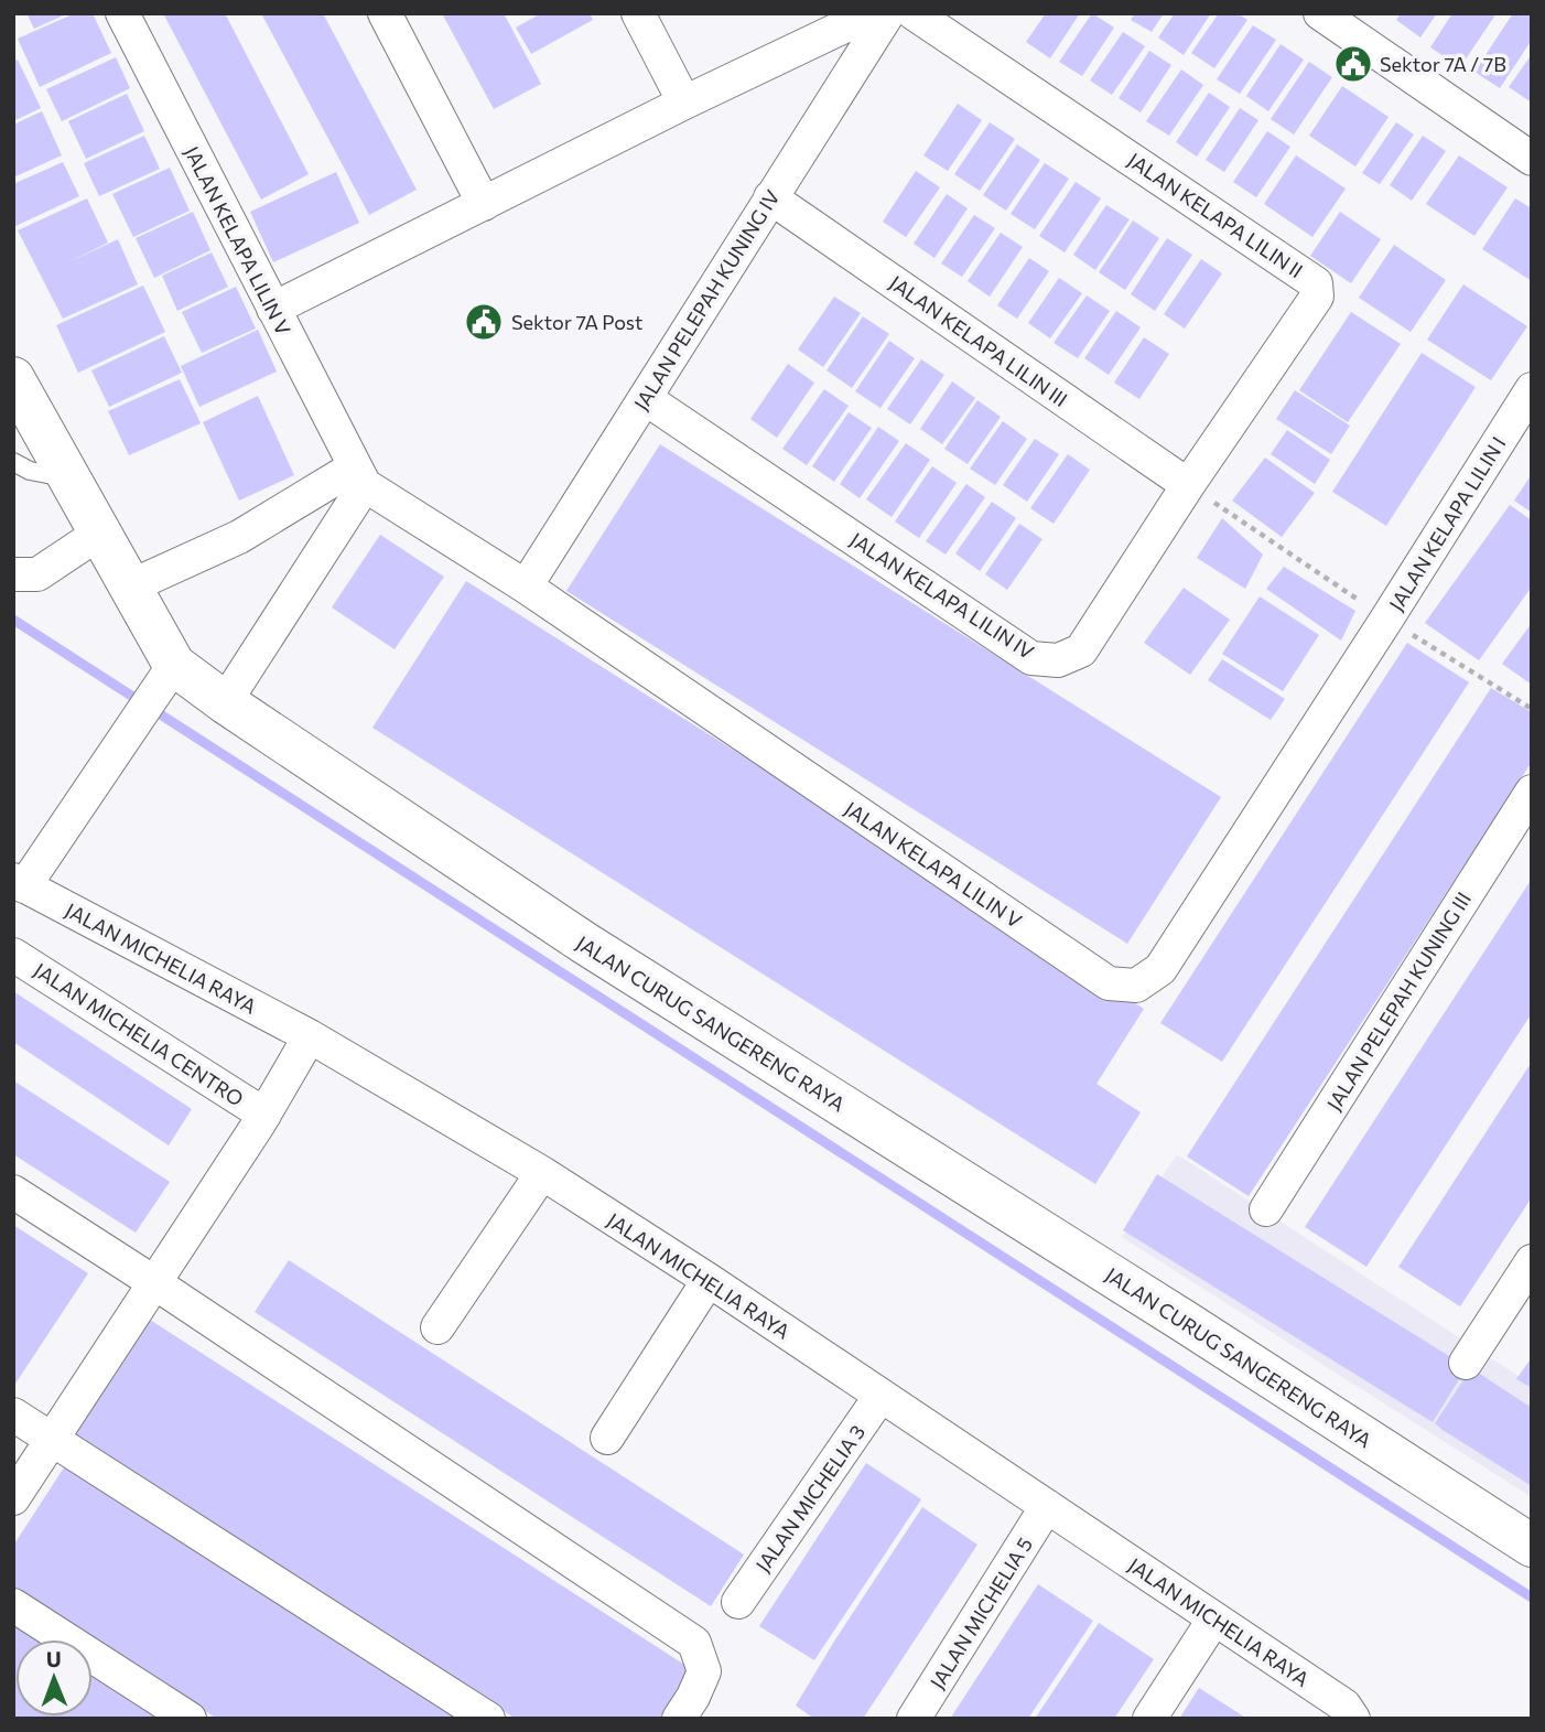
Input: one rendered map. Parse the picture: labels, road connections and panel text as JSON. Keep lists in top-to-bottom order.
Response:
{
  "streets": {
    "main road": ["JALAN CURUG SANGERENG RAYA"],
    "street": [
      "JALAN KELAPA LILIN II",
      "JALAN KELAPA LILIN V",
      "JALAN PELEPAH KUNING IV",
      "JALAN KELAPA LILIN III",
      "JALAN KELAPA LILIN I",
      "JALAN KELAPA LILIN IV",
      "JALAN MICHELIA RAYA",
      "JALAN PELEPAH KUNING III",
      "JALAN MICHELIA CENTRO",
      "JALAN MICHELIA 3",
      "JALAN MICHELIA 5"
    ]
  },
  "crossings": [
    ["JALAN KELAPA LILIN II", "JALAN KELAPA LILIN III"],
    ["JALAN KELAPA LILIN II", "JALAN KELAPA LILIN IV"],
    ["JALAN KELAPA LILIN V", "JALAN PELEPAH KUNING IV"],
    ["JALAN KELAPA LILIN V", "JALAN KELAPA LILIN I"],
    ["JALAN PELEPAH KUNING IV", "JALAN KELAPA LILIN III"],
    ["JALAN PELEPAH KUNING IV", "JALAN KELAPA LILIN IV"],
    ["JALAN KELAPA LILIN III", "JALAN KELAPA LILIN IV"],
    ["JALAN MICHELIA RAYA", "JALAN MICHELIA 3"],
    ["JALAN MICHELIA RAYA", "JALAN MICHELIA 5"]
  ],
  "places": {
    "public building": ["Sektor 7A / 7B", "Sektor 7A Post"]
  },
  "north": "top"
}
